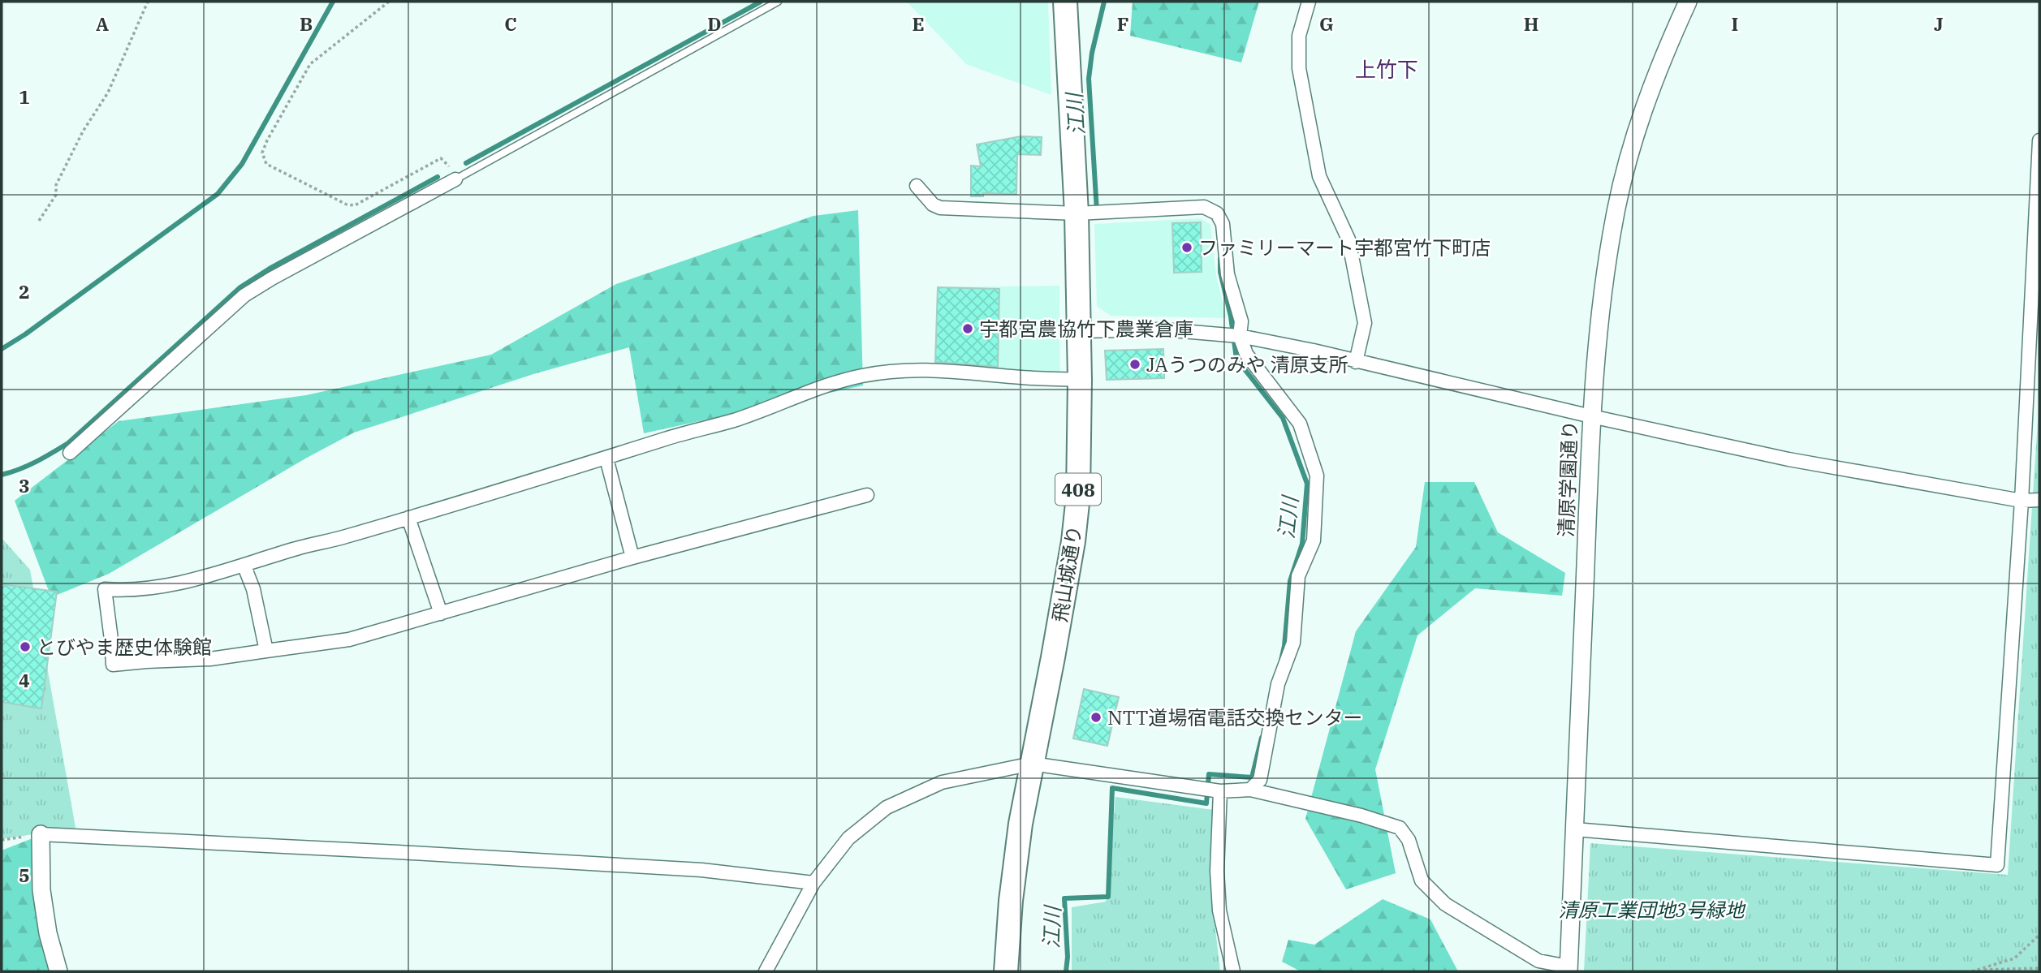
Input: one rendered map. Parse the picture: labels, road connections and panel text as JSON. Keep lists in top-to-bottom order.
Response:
{
  "streets": {
    "highway": ["408", "飛山城通り"],
    "street": ["清原学園通り"]
  },
  "districts": ["上竹下"],
  "water": ["江川"],
  "parks": ["清原工業団地3号緑地"],
  "places": [
    "ファミリーマート宇都宮竹下町店",
    "宇都宮農協竹下農業倉庫",
    "JAうつのみや 清原支所",
    "とびやま歴史体験館",
    "NTT道場宿電話交換センター"
  ],
  "grid": {
    "columns": [
      "A",
      "B",
      "C",
      "D",
      "E",
      "F",
      "G",
      "H",
      "I",
      "J"
    ],
    "rows": [
      "1",
      "2",
      "3",
      "4",
      "5"
    ]
  }
}
